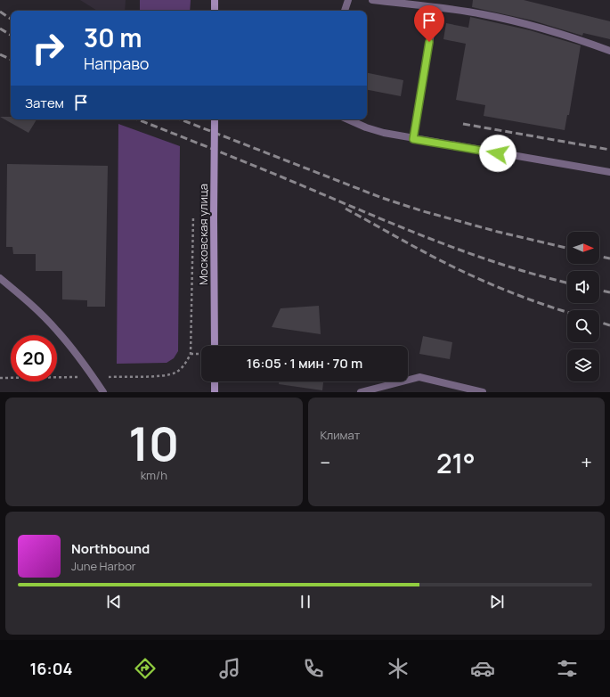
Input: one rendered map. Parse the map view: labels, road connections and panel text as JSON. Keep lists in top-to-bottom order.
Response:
{
  "streets": {
    "main road": ["Московская улица"]
  },
  "north": "right",
  "page": {
    "turn": ["30 m", "Направо"],
    "then": "Затем",
    "limit": "20",
    "trip": "16:05 · 1 мин · 70 m",
    "tile": [
      ["10", "km/h"],
      "Климат"
    ],
    "heat": ["−", "21°", "+"],
    "song": ["Northbound", "June Harbor"],
    "tabs": "16:04"
  }
}
